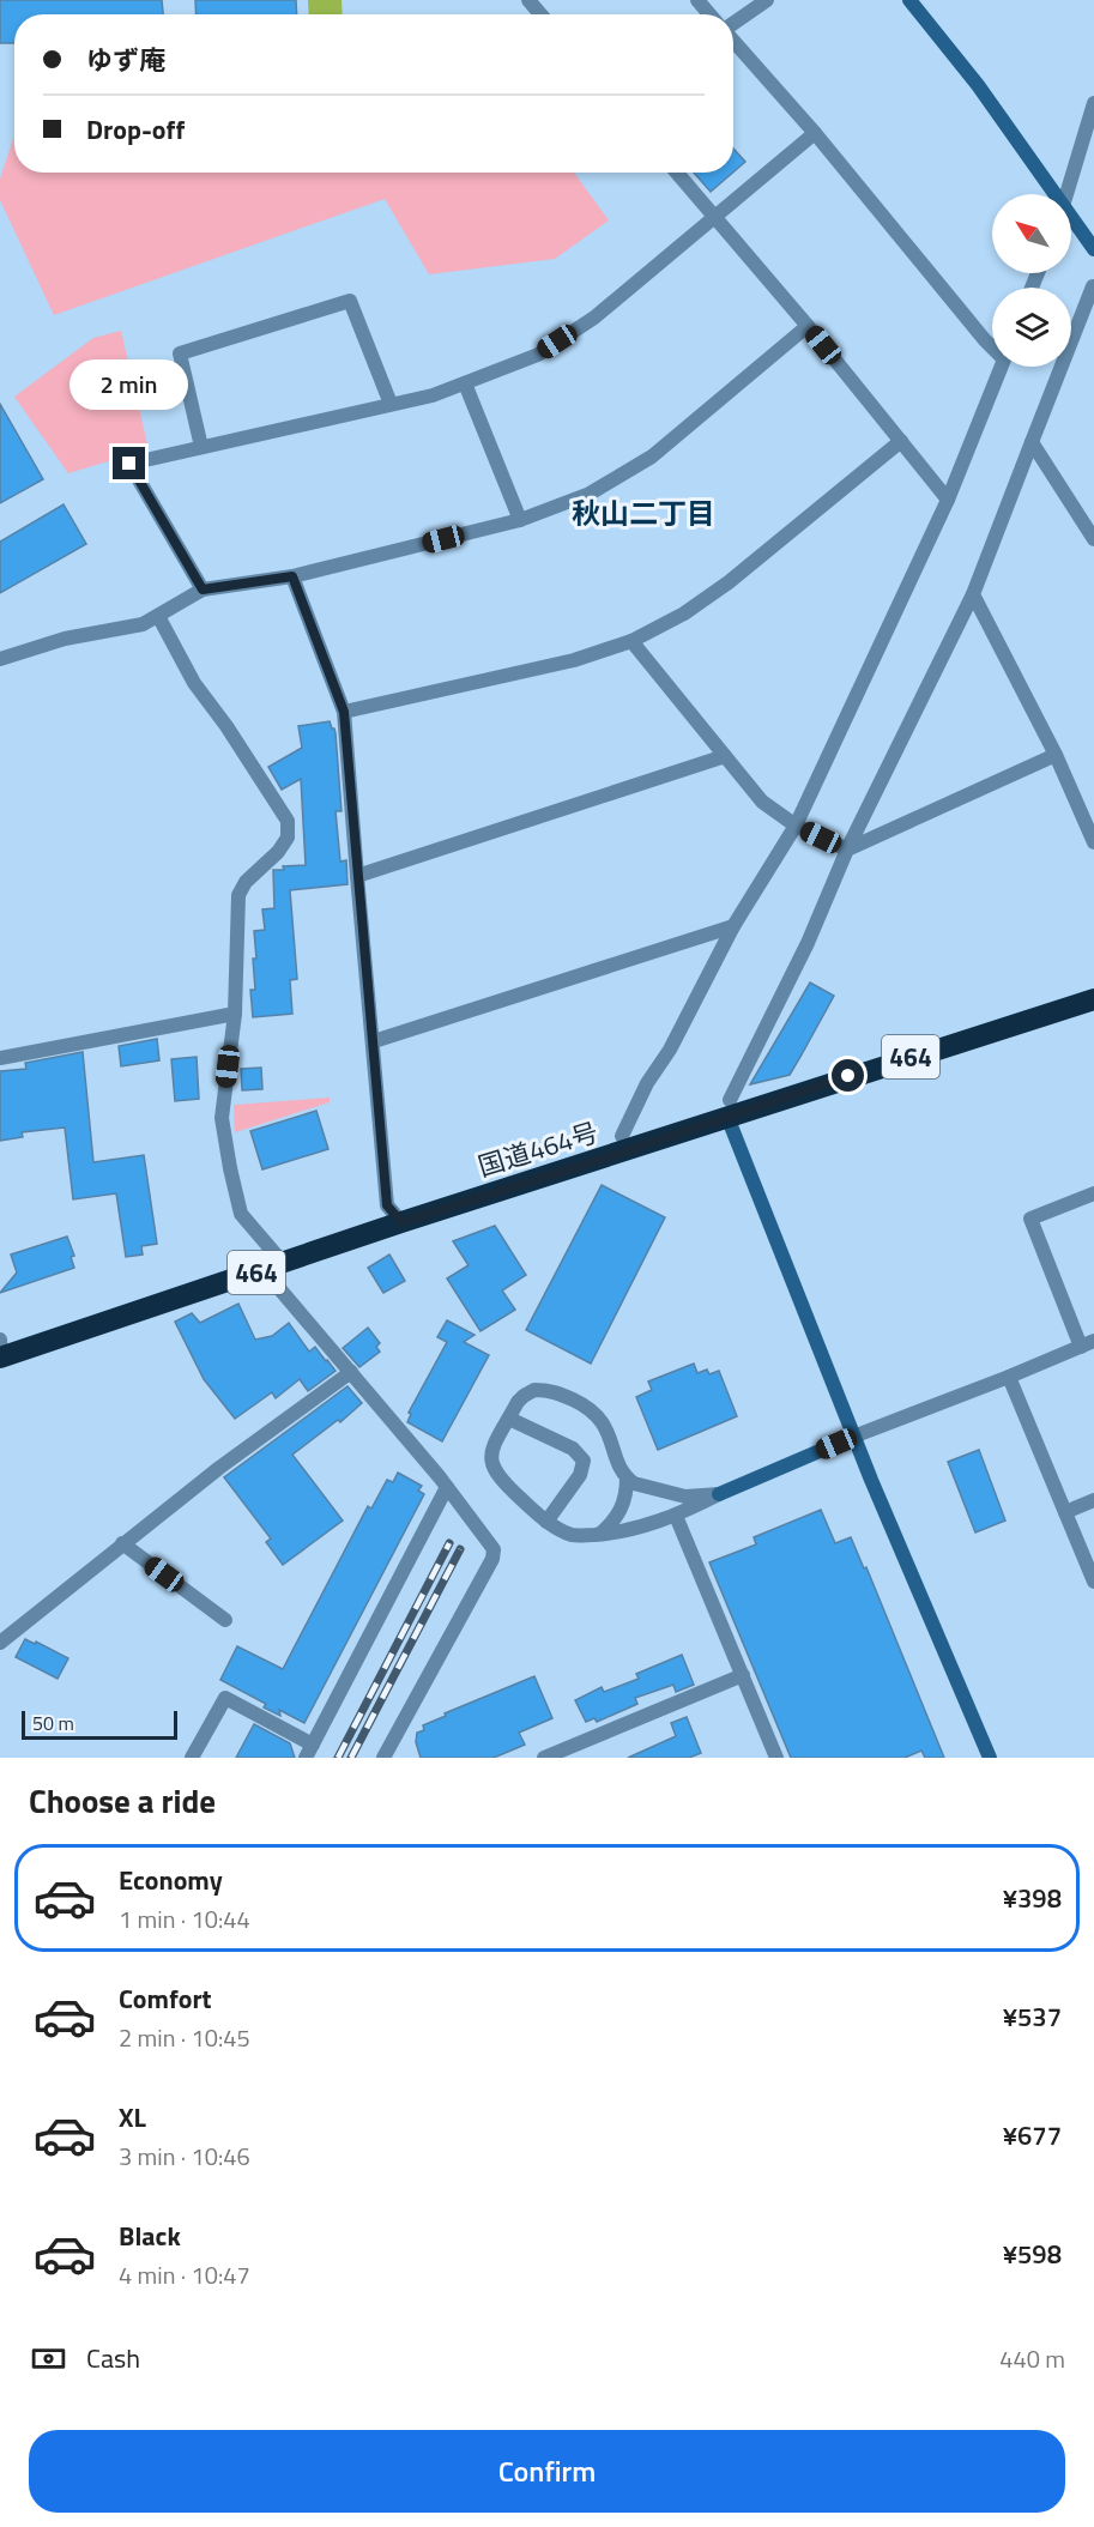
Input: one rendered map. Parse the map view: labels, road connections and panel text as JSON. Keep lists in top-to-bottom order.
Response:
{
  "streets": {
    "highway": ["464", "国道464号"]
  },
  "districts": ["秋山二丁目"],
  "scale_bar": "50 m",
  "north": "top left",
  "page": {
    "banner": ["ゆず庵", "Drop-off"],
    "bubble": "2 min",
    "scale": "50 m",
    "heading": "Choose a ride",
    "list": [
      {
        "name": "Economy",
        "note": "1 min · 10:44",
        "value": "¥398"
      },
      {
        "name": "Comfort",
        "note": "2 min · 10:45",
        "value": "¥537"
      },
      {
        "name": "XL",
        "note": "3 min · 10:46",
        "value": "¥677"
      },
      {
        "name": "Black",
        "note": "4 min · 10:47",
        "value": "¥598"
      }
    ],
    "pay": ["Cash", "440 m"],
    "buttons": "Confirm"
  }
}
